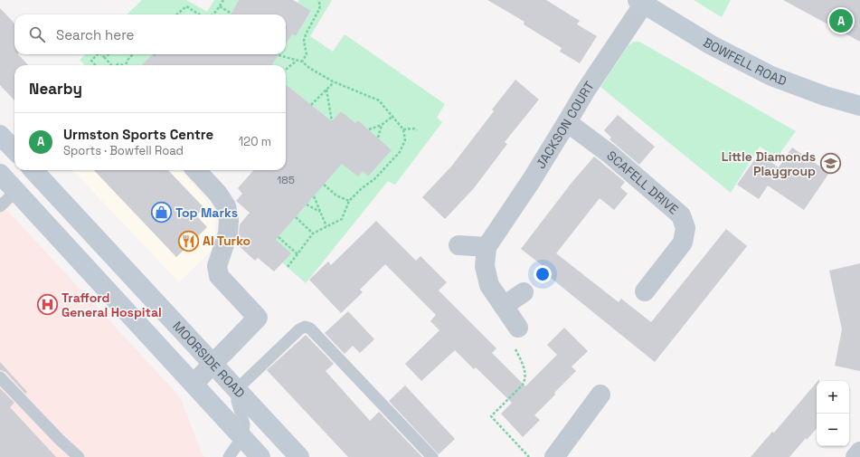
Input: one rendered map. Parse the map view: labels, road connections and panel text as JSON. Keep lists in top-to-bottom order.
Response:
{
  "streets": {
    "street": [
      "BOWFELL ROAD",
      "JACKSON COURT",
      "SCAFELL DRIVE",
      "MOORSIDE ROAD"
    ]
  },
  "crossings": [
    ["BOWFELL ROAD", "JACKSON COURT"],
    ["JACKSON COURT", "SCAFELL DRIVE"]
  ],
  "places": {
    "school or university": ["Little Diamonds Playgroup"],
    "shop": ["Top Marks"],
    "restaurant": ["Al Turko"],
    "hospital": ["Trafford General Hospital"]
  },
  "house_numbers": ["185"],
  "page": {
    "pins": "A",
    "search": "Search here",
    "heading": "Nearby",
    "list": [
      {
        "mark": "A",
        "name": "Urmston Sports Centre",
        "note": "Sports · Bowfell Road",
        "value": "120 m"
      }
    ],
    "map_buttons": ["+", "−"]
  }
}
